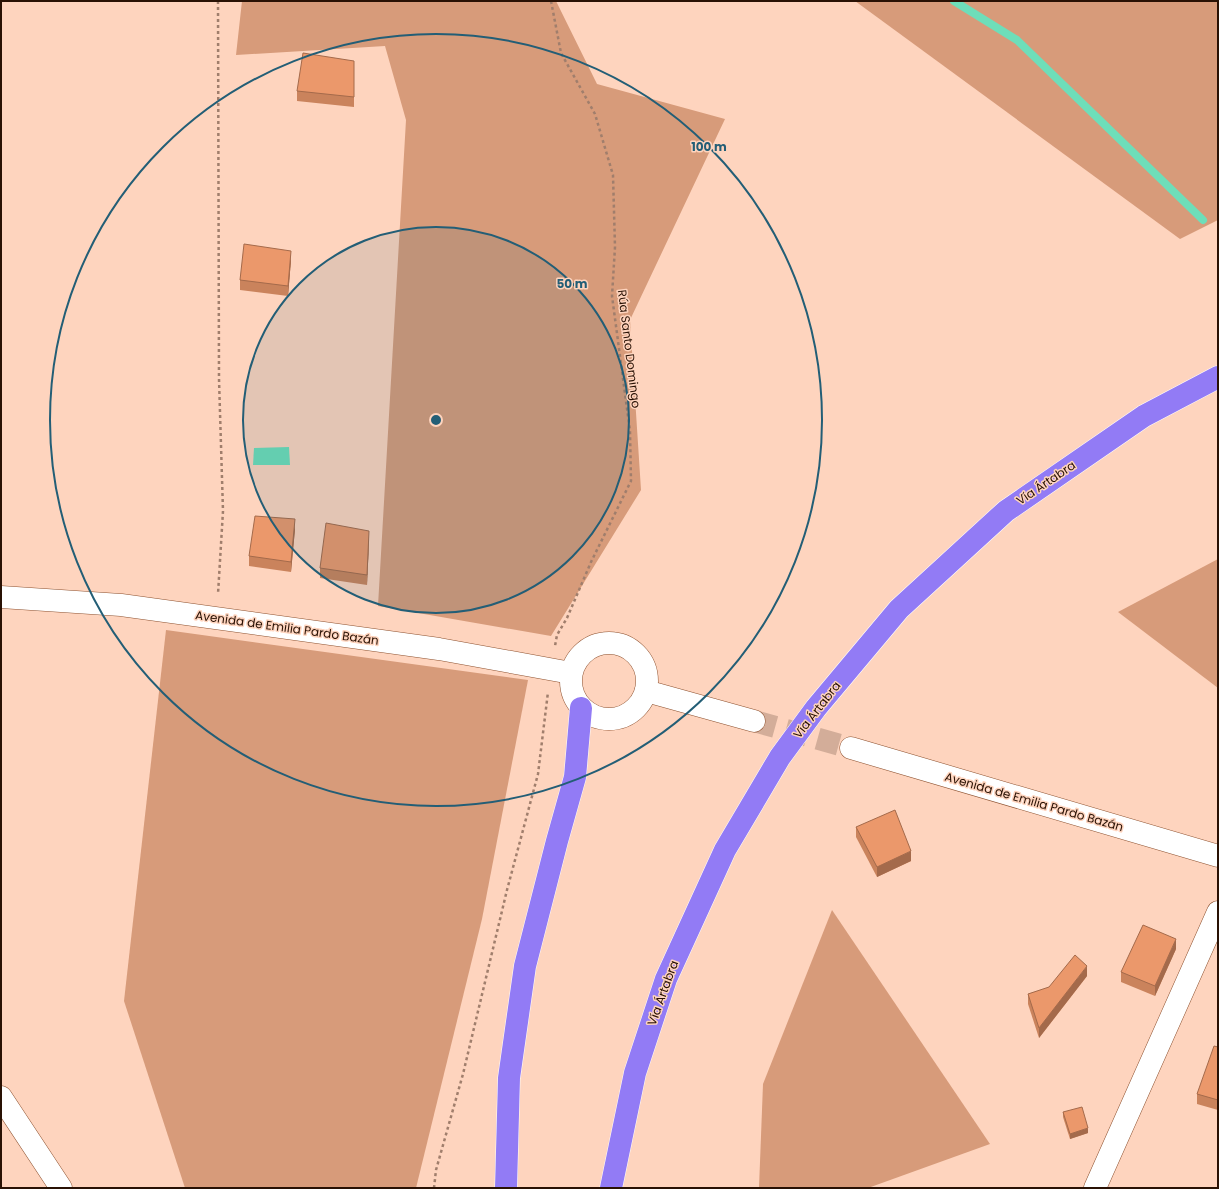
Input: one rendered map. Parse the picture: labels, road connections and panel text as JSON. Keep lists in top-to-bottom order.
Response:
{
  "streets": {
    "highway": ["Vía Ártabra"],
    "street": ["Avenida de Emilia Pardo Bazán"],
    "path": ["Rúa Santo Domingo"]
  },
  "crossings": [
    ["Rúa Santo Domingo", "Avenida de Emilia Pardo Bazán"]
  ],
  "rings": ["100 m", "50 m"]
}
